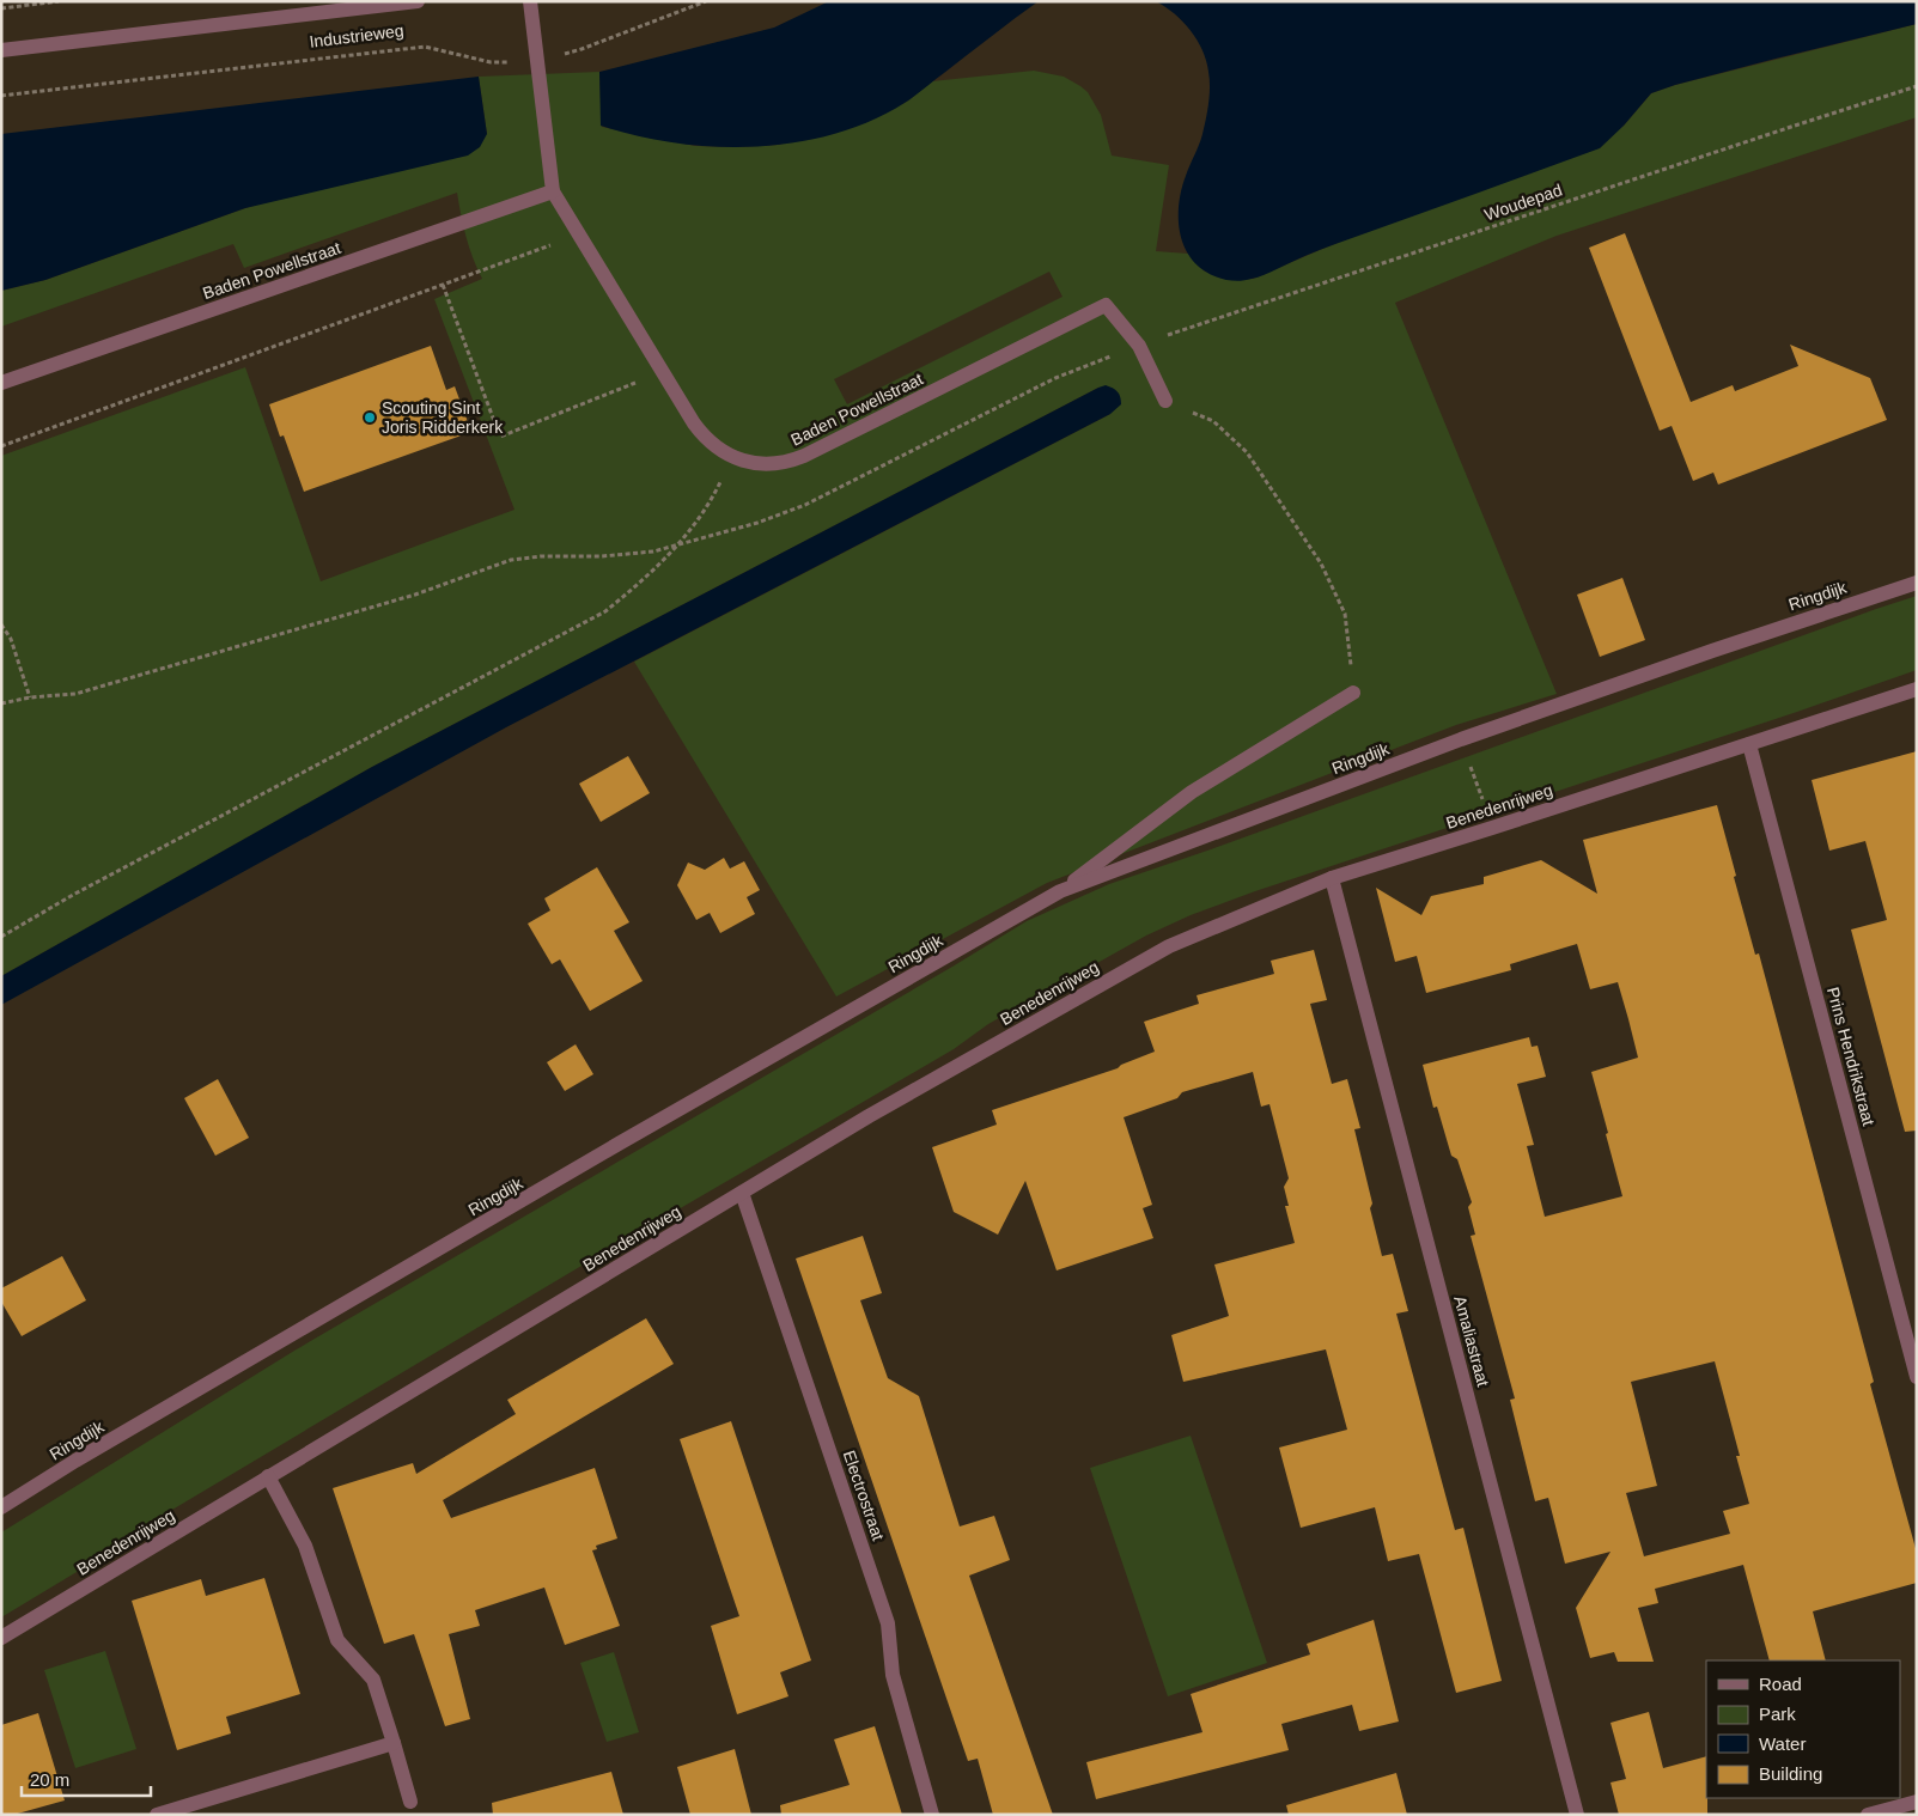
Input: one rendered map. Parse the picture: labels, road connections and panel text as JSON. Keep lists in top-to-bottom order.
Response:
{
  "streets": {
    "street": [
      "Industrieweg",
      "Baden Powellstraat",
      "Ringdijk",
      "Benedenrijweg",
      "Prins Hendrikstraat",
      "Amaliastraat",
      "Electrostraat"
    ],
    "path": ["Woudepad"]
  },
  "crossings": [
    ["Industrieweg", "Baden Powellstraat"],
    ["Woudepad", "Baden Powellstraat"],
    ["Benedenrijweg", "Prins Hendrikstraat"],
    ["Benedenrijweg", "Amaliastraat"],
    ["Benedenrijweg", "Electrostraat"]
  ],
  "places": ["Scouting Sint Joris Ridderkerk"],
  "legend": [
    "Road",
    "Park",
    "Water",
    "Building"
  ],
  "scale_bar": "20 m"
}
